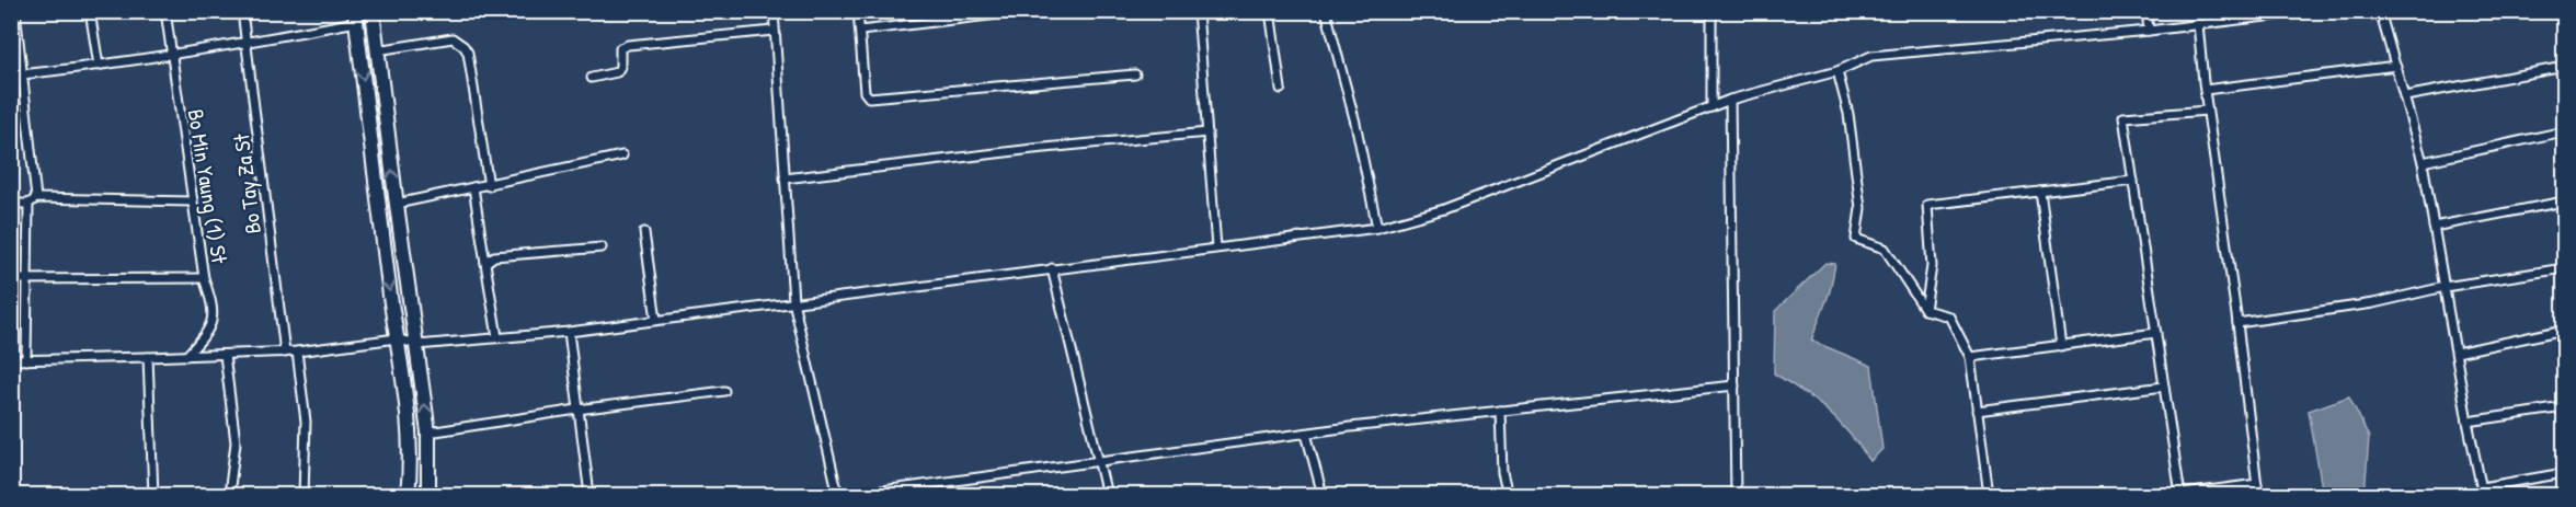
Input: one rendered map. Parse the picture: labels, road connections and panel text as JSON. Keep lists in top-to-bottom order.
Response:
{
  "streets": {
    "street": ["Bo Tay Za St", "Bo Min Yaung (1) St"]
  }
}
